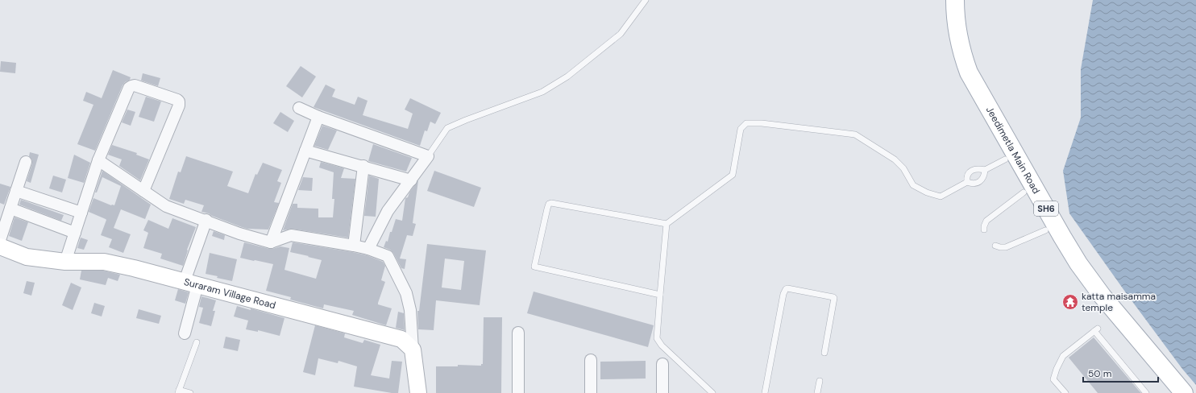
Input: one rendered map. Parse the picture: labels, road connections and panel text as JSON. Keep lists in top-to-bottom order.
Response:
{
  "streets": {
    "main road": ["Jeedimetla Main Road", "SH6", "Suraram Village Road"]
  },
  "places": {
    "temple": ["katta maisamma temple"]
  },
  "scale_bar": "50 m"
}
